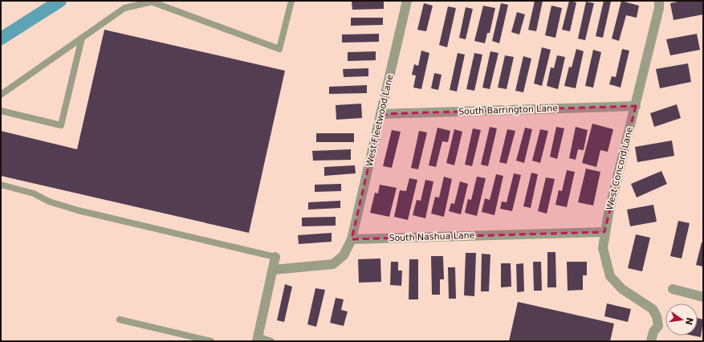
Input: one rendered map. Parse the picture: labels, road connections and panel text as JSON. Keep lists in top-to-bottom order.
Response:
{
  "streets": {
    "street": [
      "South Barrington Lane",
      "West Fleetwood Lane",
      "West Concord Lane",
      "South Nashua Lane"
    ]
  },
  "crossings": [
    ["South Barrington Lane", "West Fleetwood Lane"],
    ["South Barrington Lane", "West Concord Lane"],
    ["West Fleetwood Lane", "South Nashua Lane"],
    ["West Concord Lane", "South Nashua Lane"]
  ],
  "north": "right"
}
